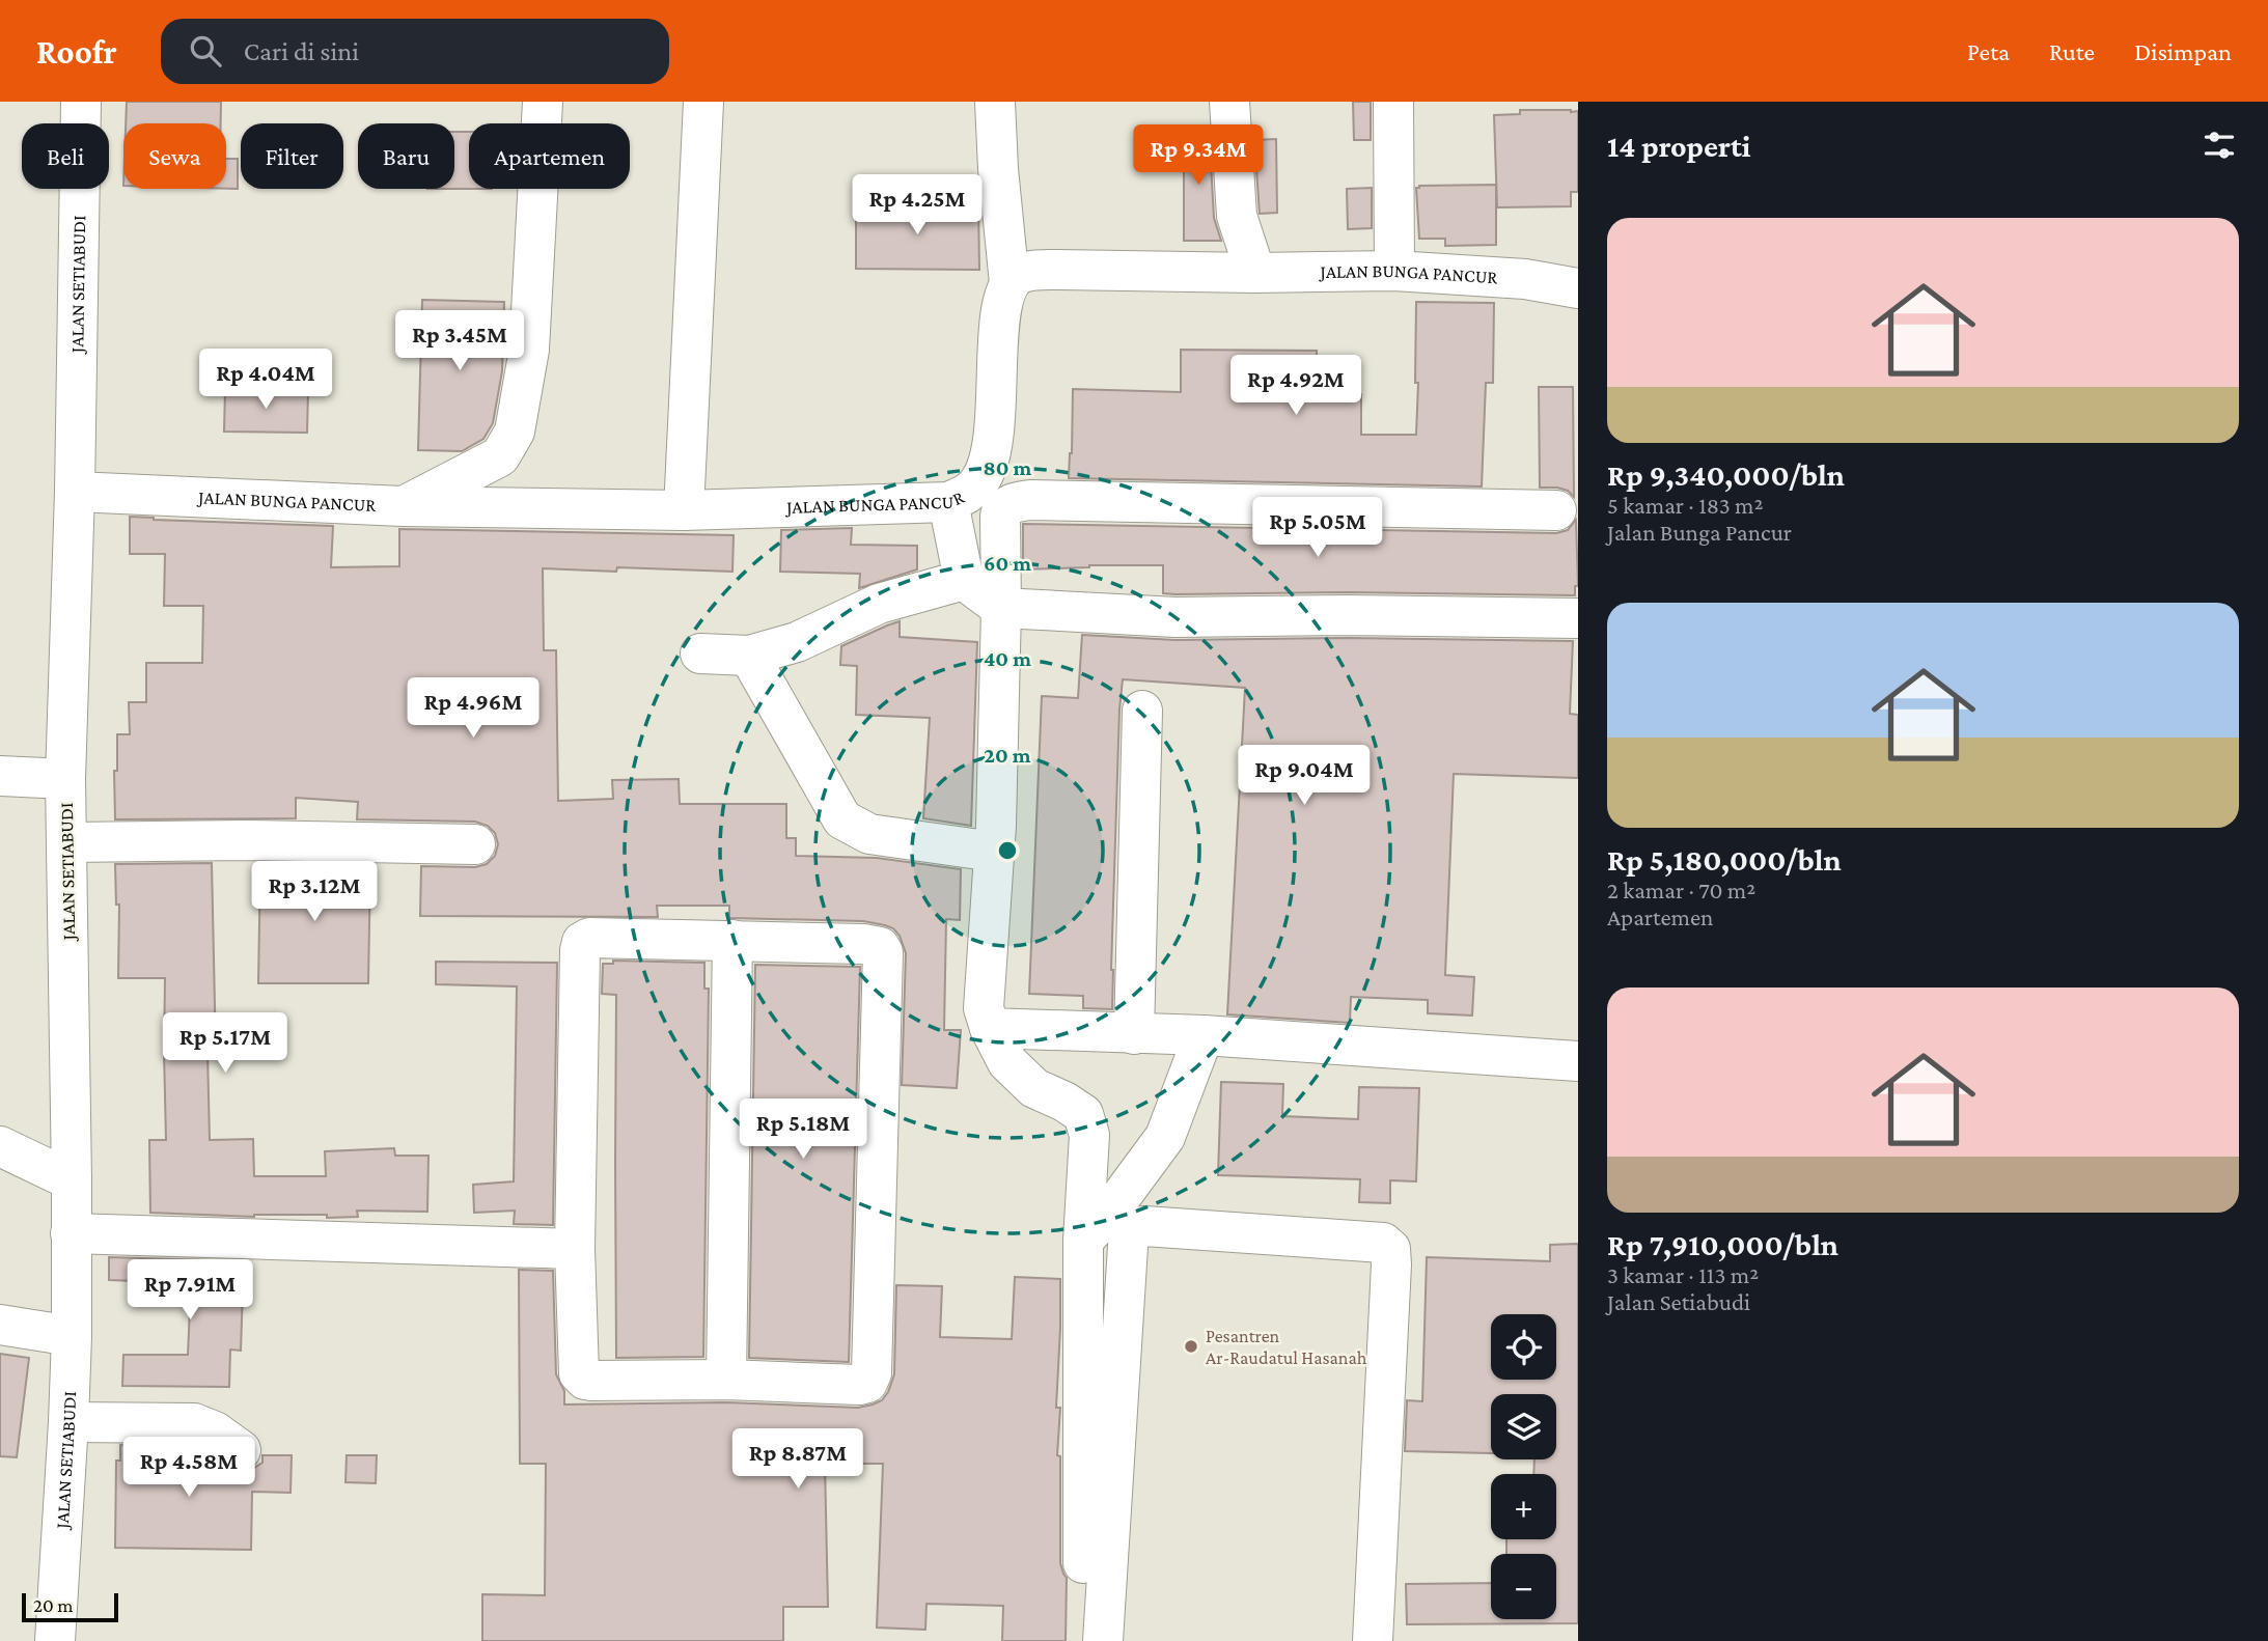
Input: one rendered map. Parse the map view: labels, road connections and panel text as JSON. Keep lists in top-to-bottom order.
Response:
{
  "streets": {
    "street": ["JALAN BUNGA PANCUR", "JALAN SETIABUDI"]
  },
  "crossings": [
    ["JALAN BUNGA PANCUR", "JALAN SETIABUDI"]
  ],
  "places": ["Pesantren Ar-Raudatul Hasanah"],
  "scale_bar": "20 m",
  "page": {
    "header": "Roofr",
    "search": "Cari di sini",
    "nav": ["Peta", "Rute", "Disimpan"],
    "heading": "14 properti",
    "chip": [
      "Beli",
      "Sewa",
      "Filter",
      "Baru",
      "Apartemen"
    ],
    "price": [
      "Rp 9.34M",
      "Rp 4.25M",
      "Rp 3.45M",
      "Rp 4.04M",
      "Rp 4.92M",
      "Rp 5.05M",
      "Rp 4.96M",
      "Rp 9.04M",
      "Rp 3.12M",
      "Rp 5.17M",
      "Rp 5.18M",
      "Rp 7.91M",
      "Rp 8.87M",
      "Rp 4.58M"
    ],
    "list": [
      {
        "name": "Rp 9,340,000/bln",
        "note": "5 kamar · 183 m² · Jalan Bunga Pancur"
      },
      {
        "name": "Rp 5,180,000/bln",
        "note": "2 kamar · 70 m² · Apartemen"
      },
      {
        "name": "Rp 7,910,000/bln",
        "note": "3 kamar · 113 m² · Jalan Setiabudi"
      }
    ],
    "map_buttons": ["+", "−"],
    "scale": "20 m"
  },
  "rings": [
    "80 m",
    "60 m",
    "40 m",
    "20 m"
  ]
}
